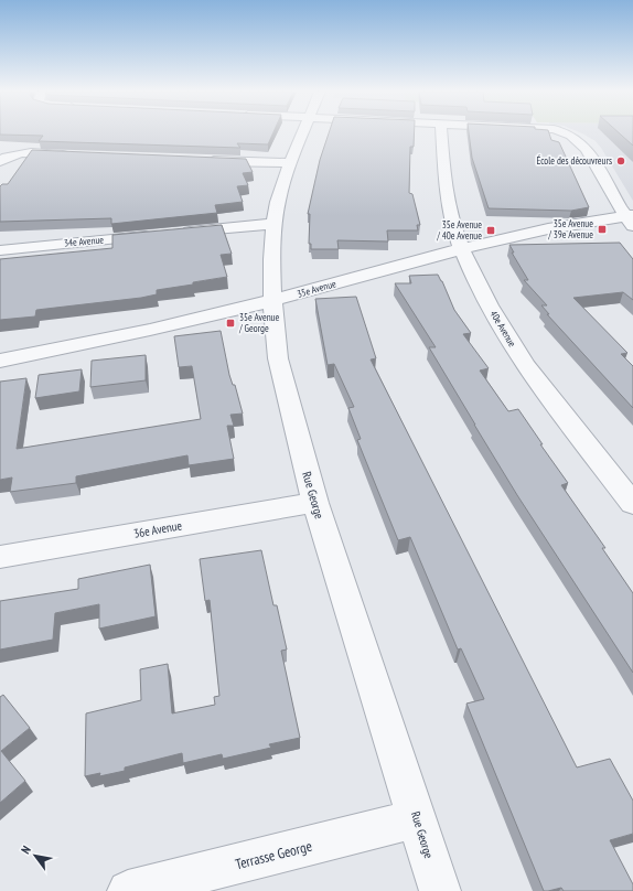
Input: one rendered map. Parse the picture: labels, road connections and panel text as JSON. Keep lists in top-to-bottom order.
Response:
{
  "streets": {
    "street": [
      "34e Avenue",
      "35e Avenue",
      "40e Avenue",
      "Rue George",
      "36e Avenue",
      "Terrasse George"
    ]
  },
  "crossings": [
    ["34e Avenue", "Rue George"],
    ["35e Avenue", "40e Avenue"],
    ["35e Avenue", "Rue George"],
    ["Rue George", "36e Avenue"],
    ["Rue George", "Terrasse George"]
  ],
  "places": {
    "other": ["École des découvreurs"],
    "transit": ["35e Avenue / 39e Avenue", "35e Avenue / 40e Avenue", "35e Avenue / George"]
  },
  "north": "top left"
}
